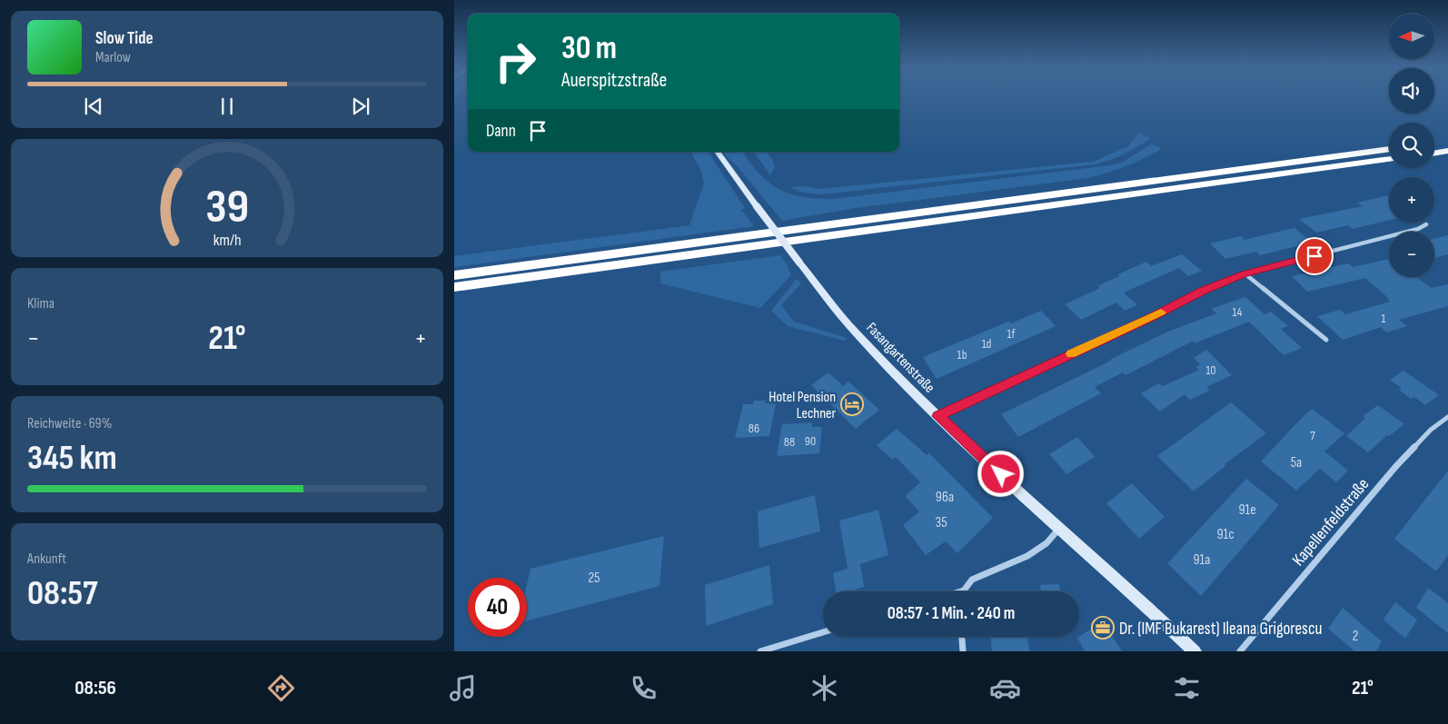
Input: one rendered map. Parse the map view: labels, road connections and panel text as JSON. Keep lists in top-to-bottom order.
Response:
{
  "streets": {
    "street": ["Fasangartenstraße", "Kapellenfeldstraße"]
  },
  "places": {
    "hotel": ["Hotel Pension Lechner"],
    "office": ["Dr. (IMF Bukarest) Ileana Grigorescu"]
  },
  "house_numbers": [
    "14",
    "1",
    "1f",
    "1d",
    "1b",
    "10",
    "86",
    "7",
    "90",
    "88",
    "5a",
    "96a",
    "91e",
    "35",
    "91c",
    "91a",
    "25",
    "2"
  ],
  "north": "left",
  "page": {
    "map_buttons": ["+", "−"],
    "turn": ["30 m", "Auerspitzstraße"],
    "song": ["Slow Tide", "Marlow"],
    "then": "Dann",
    "tile": [
      "Klima",
      ["Reichweite · 69%", "345 km"],
      ["Ankunft", "08:57"]
    ],
    "heat": ["−", "21°", "+"],
    "limit": "40",
    "trip": "08:57 · 1 Min. · 240 m",
    "tabs": ["08:56", "21°"],
    "gauge": ["39", "km/h"]
  }
}
